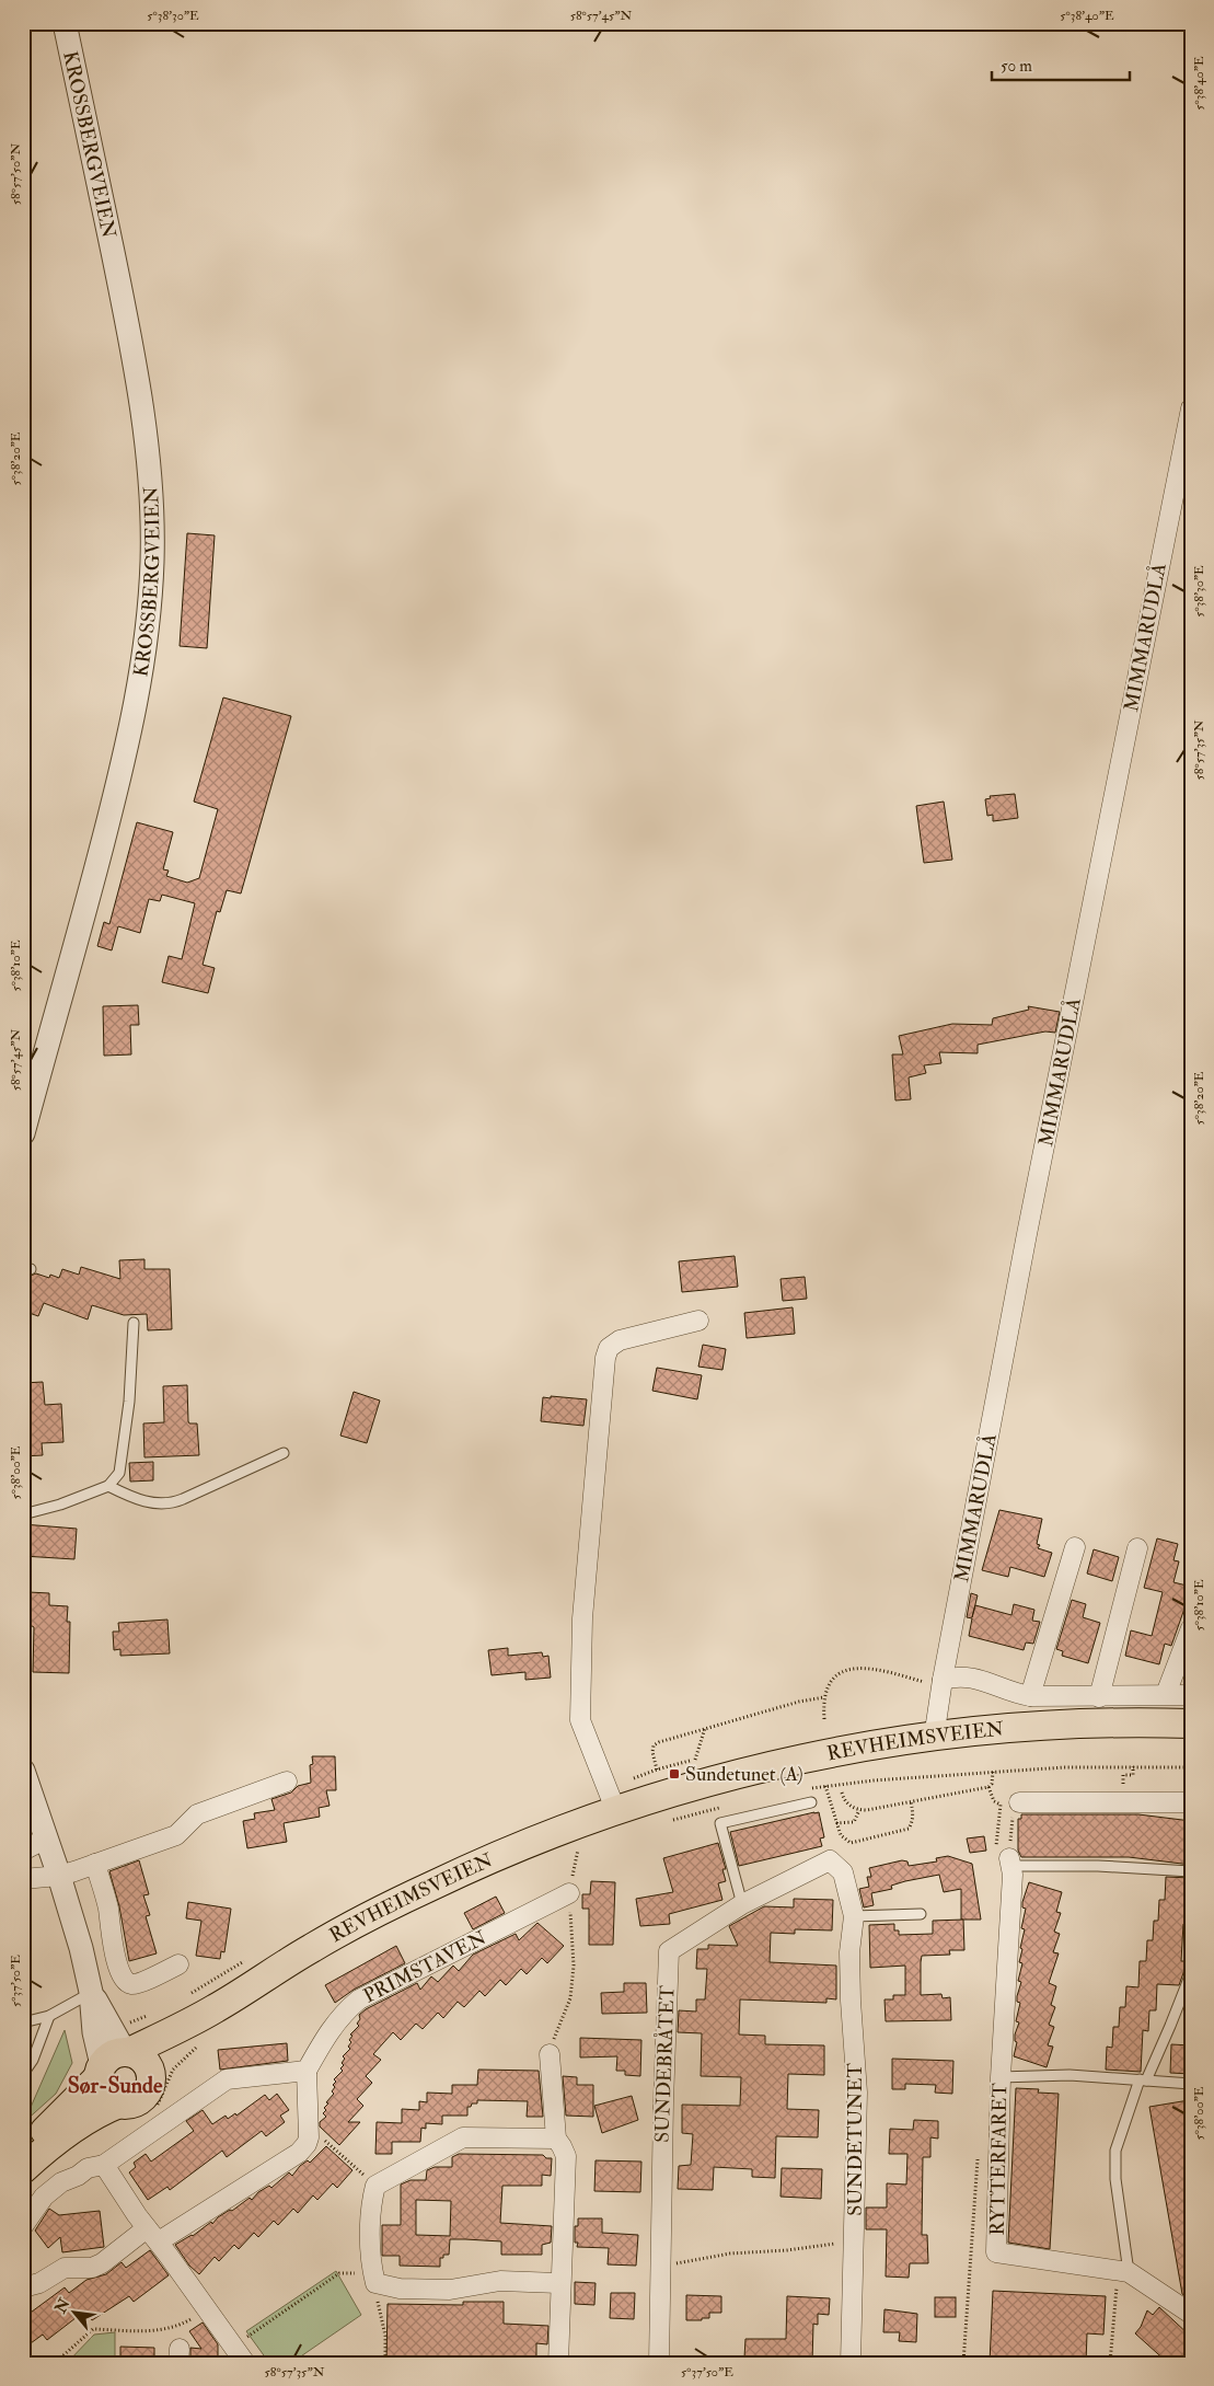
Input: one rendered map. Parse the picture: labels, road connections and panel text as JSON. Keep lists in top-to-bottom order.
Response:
{
  "streets": {
    "main road": ["REVHEIMSVEIEN"],
    "street": [
      "KROSSBERGVEIEN",
      "MIMMARUDLÅ",
      "PRIMSTAVEN",
      "SUNDEBRÅTET",
      "SUNDETUNET",
      "RYTTERFARET"
    ]
  },
  "crossings": [
    ["MIMMARUDLÅ", "REVHEIMSVEIEN"],
    ["SUNDEBRÅTET", "SUNDETUNET"]
  ],
  "districts": ["Sør-Sunde"],
  "places": {
    "transit": ["Sundetunet (A)"]
  },
  "scale_bar": "50 m",
  "north": "top left",
  "coordinates": [
    "5°38'30\"E",
    "58°57'45\"N",
    "5°38'40\"E",
    "58°57'50\"N",
    "5°38'20\"E",
    "58°57'35\"N",
    "5°38'10\"E",
    "5°38'00\"E",
    "5°37'50\"E"
  ]
}
